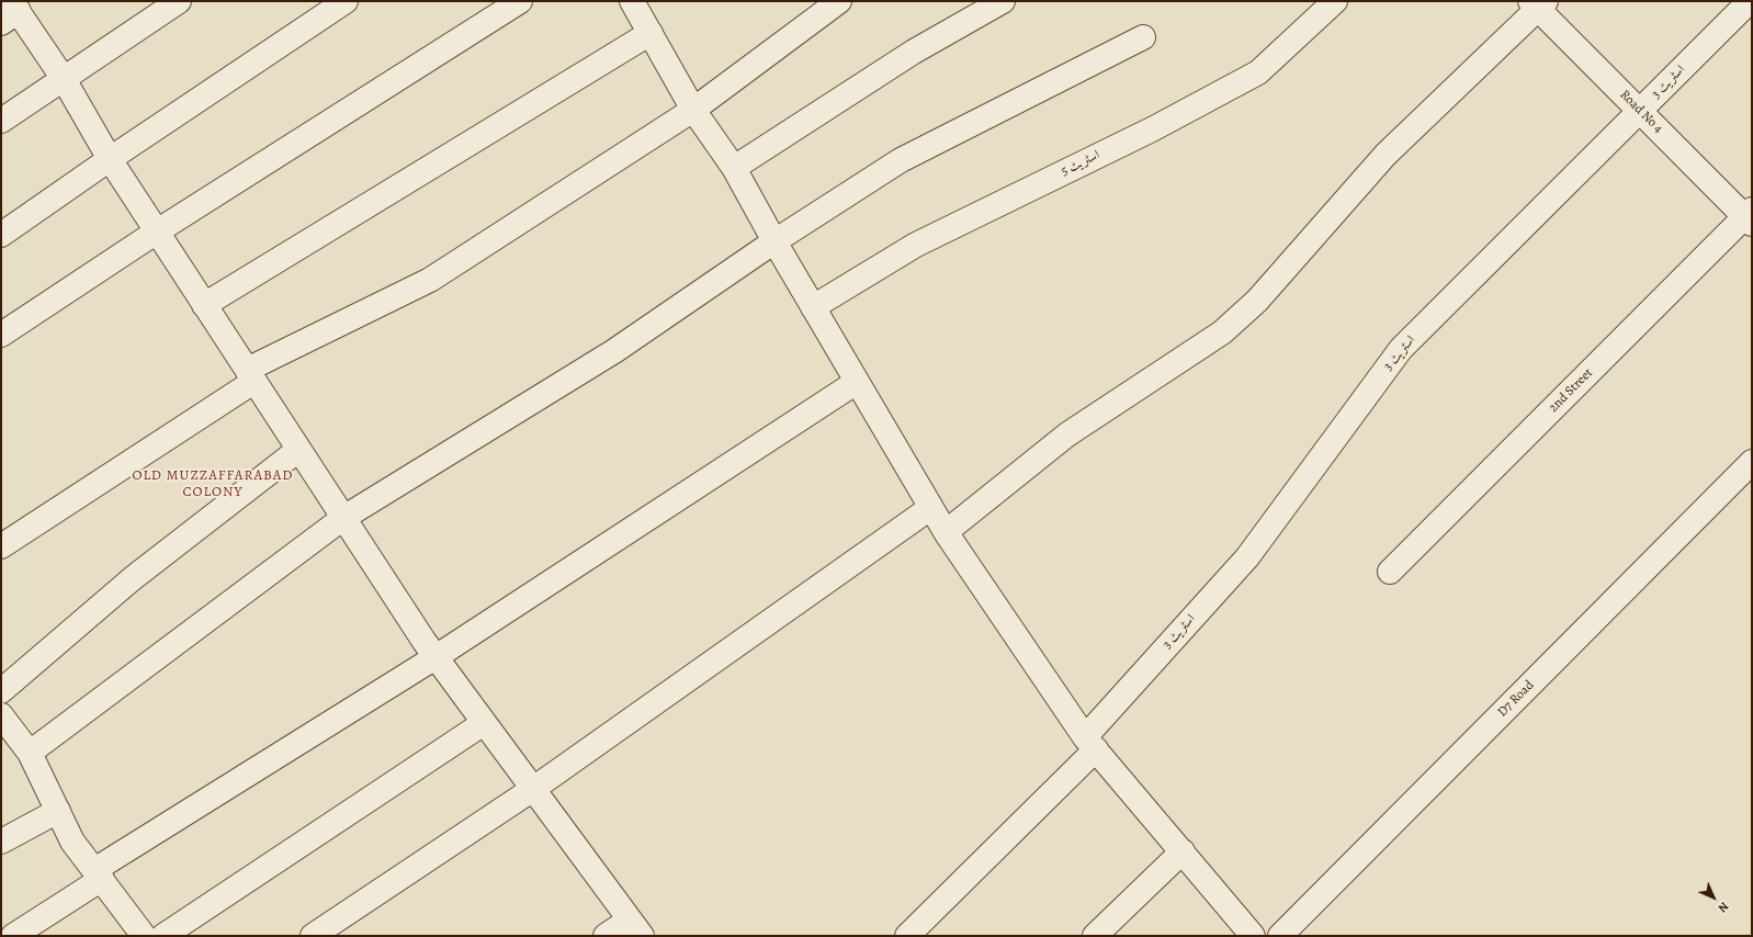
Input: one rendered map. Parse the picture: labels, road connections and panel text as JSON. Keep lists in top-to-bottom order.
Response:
{
  "streets": {
    "street": [
      "اسٹریٹ 3",
      "Road No 4",
      "اسٹریٹ 5",
      "2nd Street",
      "D7 Road"
    ]
  },
  "crossings": [
    ["اسٹریٹ 3", "Road No 4"],
    ["Road No 4", "2nd Street"]
  ],
  "districts": ["OLD MUZZAFFARABAD COLONY"],
  "north": "bottom right"
}
